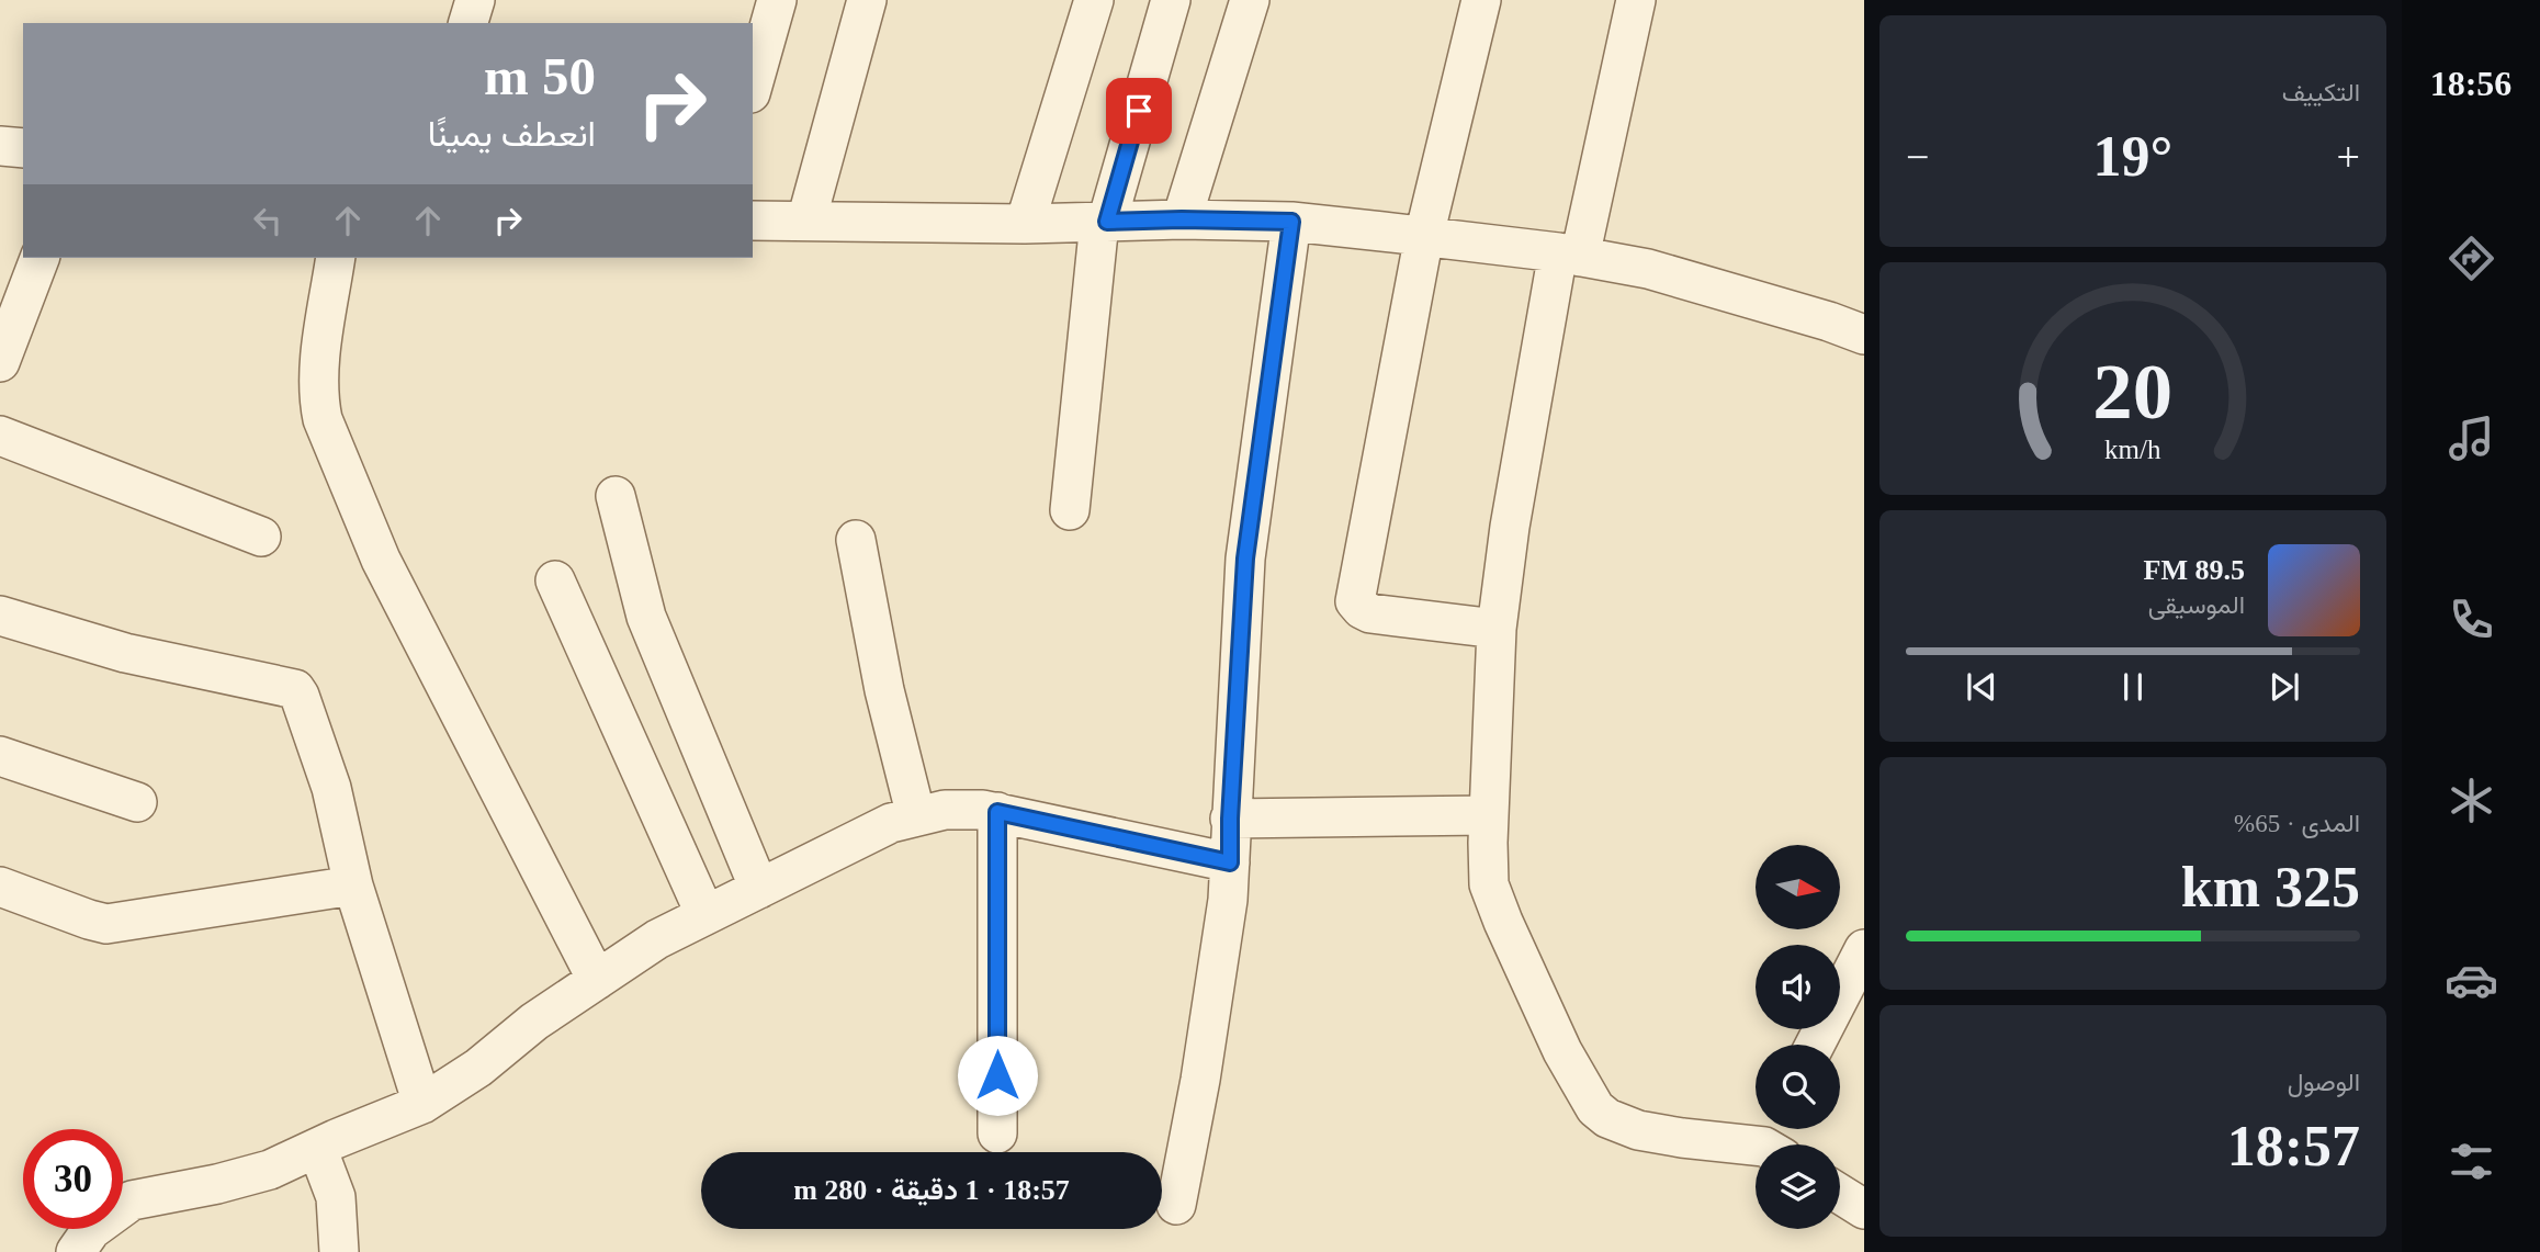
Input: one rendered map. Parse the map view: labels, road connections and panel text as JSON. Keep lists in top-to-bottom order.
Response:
{
  "north": "right",
  "page": {
    "tabs": "18:56",
    "tile": [
      "التكييف",
      ["المدى · 65%", "325 km"],
      ["الوصول", "18:57"]
    ],
    "turn": ["50 m", "انعطف يمينًا"],
    "heat": ["−", "19°", "+"],
    "song": ["89.5 FM", "الموسيقى"],
    "limit": "30",
    "trip": "18:57 · 1 دقيقة · 280 m",
    "gauge": ["20", "km/h"]
  }
}
